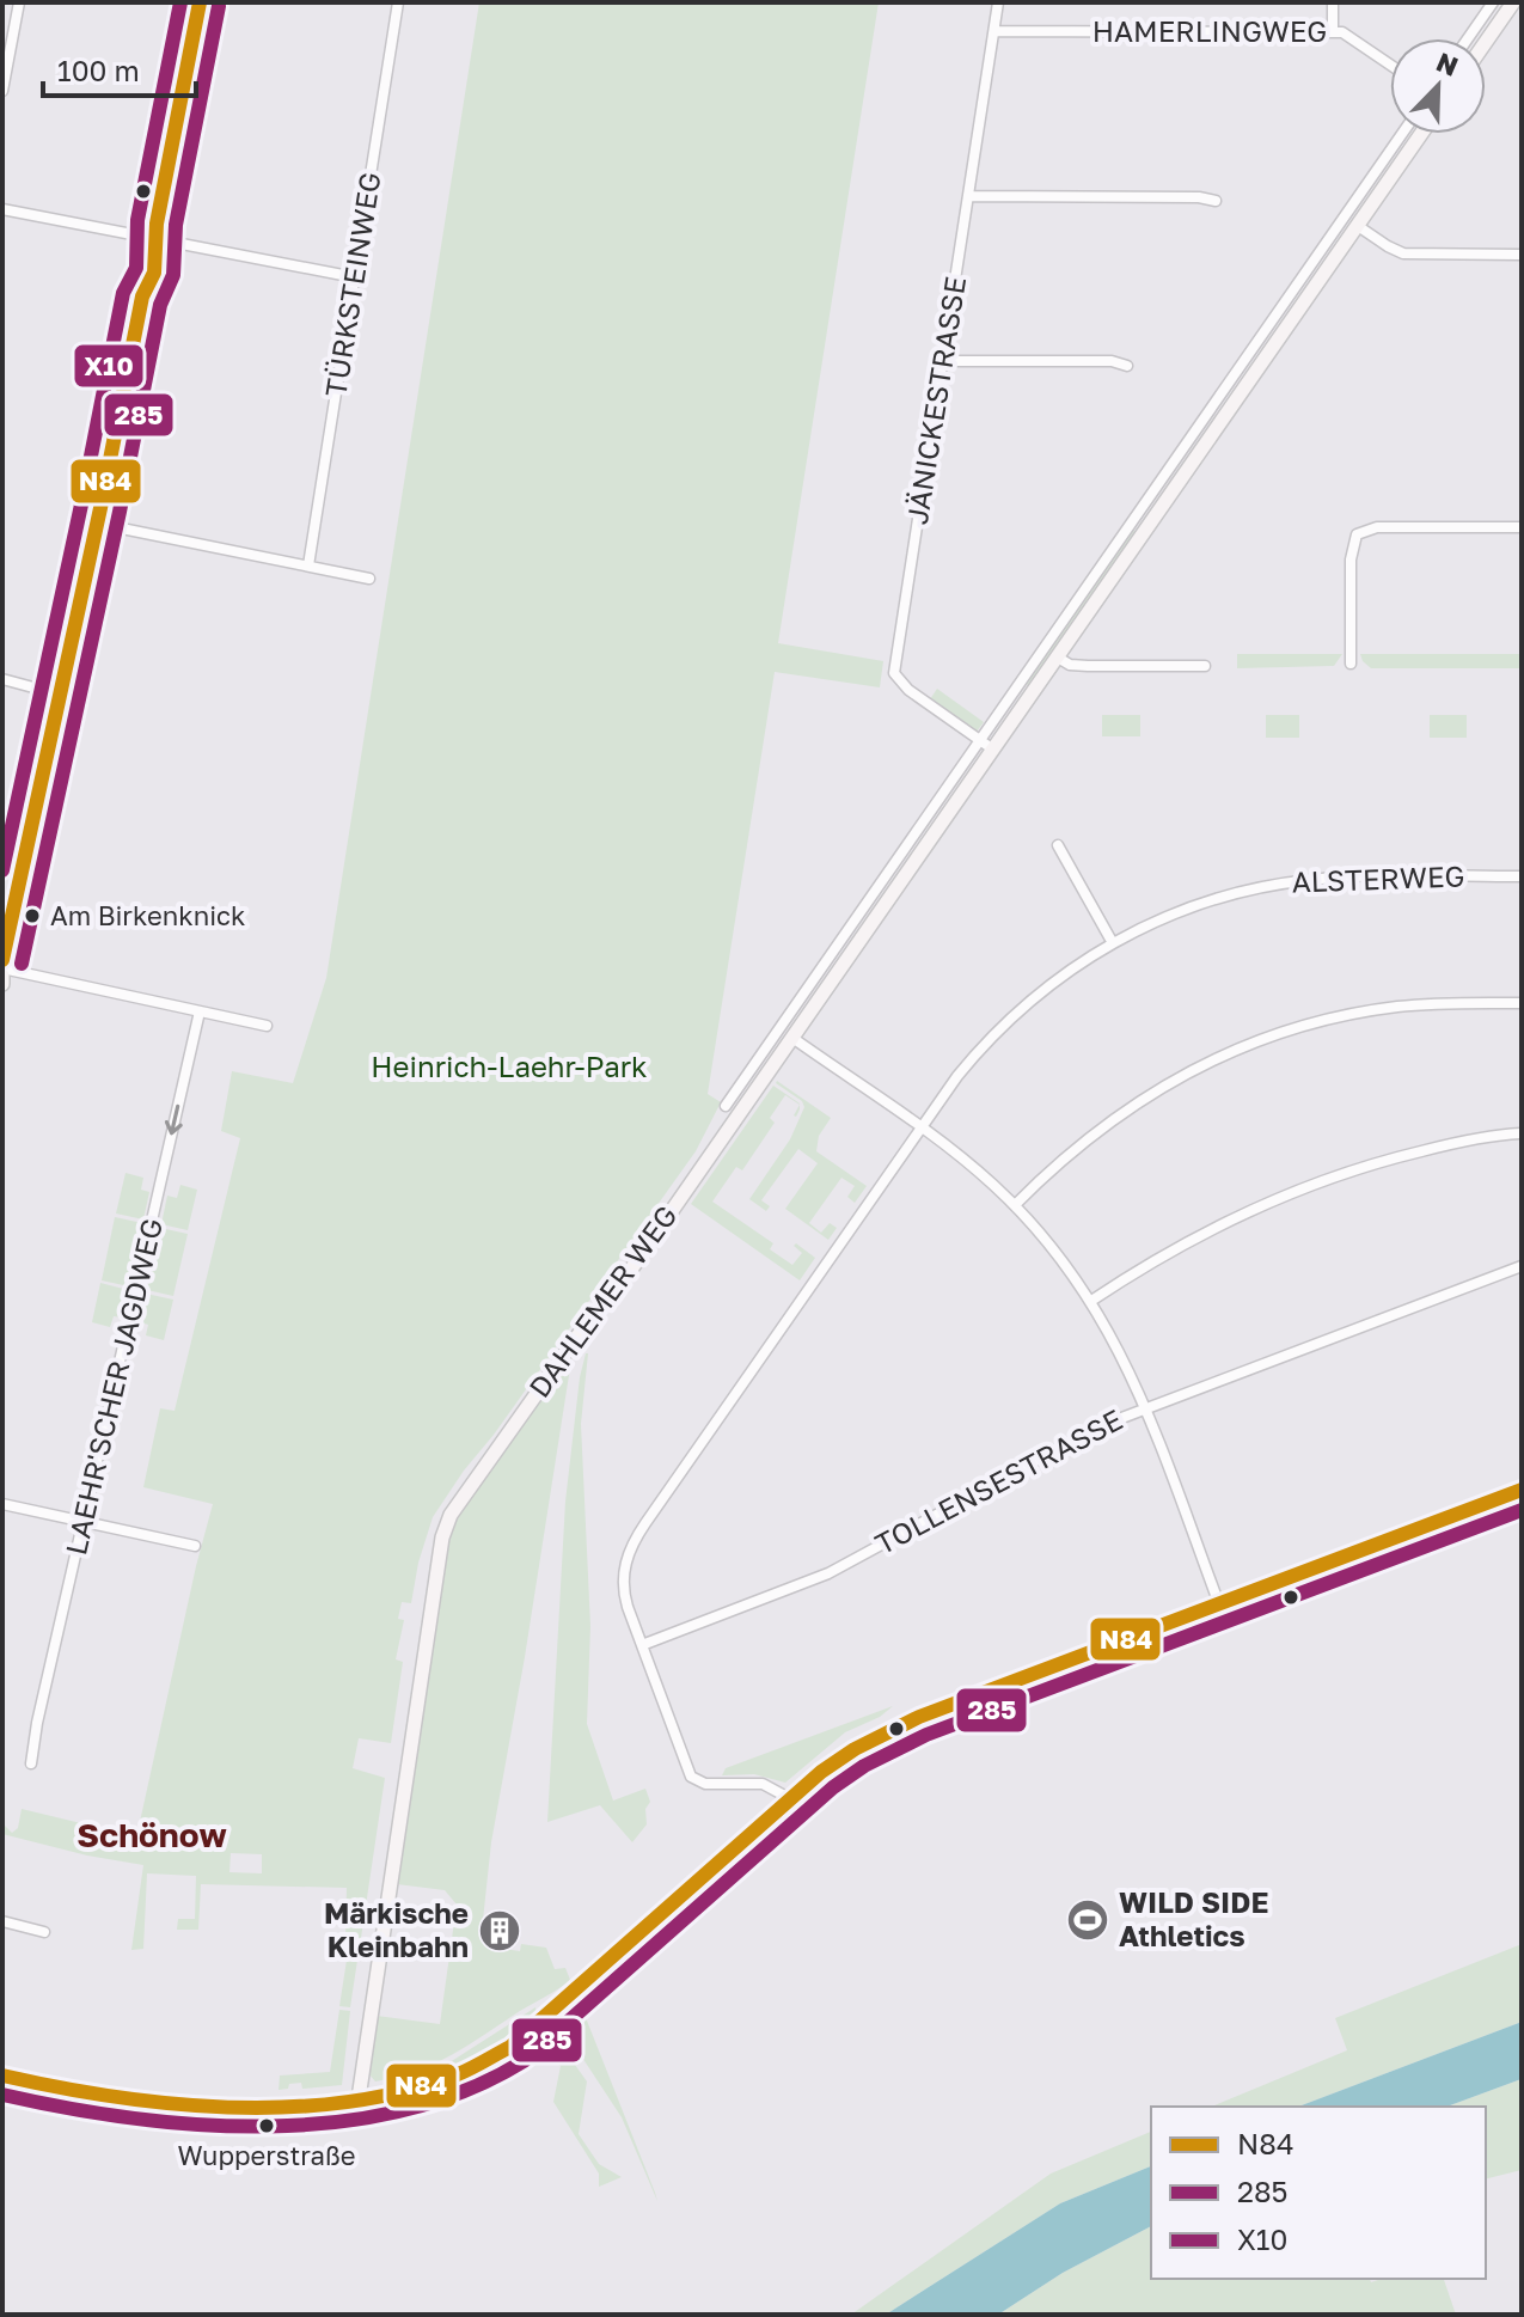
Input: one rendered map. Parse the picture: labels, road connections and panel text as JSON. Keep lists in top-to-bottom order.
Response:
{
  "streets": {
    "main road": ["DAHLEMER WEG"],
    "street": [
      "HAMERLINGWEG",
      "TÜRKSTEINWEG",
      "JÄNICKESTRASSE",
      "ALSTERWEG",
      "LAEHR'SCHER JAGDWEG",
      "TOLLENSESTRASSE"
    ]
  },
  "crossings": [
    ["HAMERLINGWEG", "JÄNICKESTRASSE"],
    ["JÄNICKESTRASSE", "DAHLEMER WEG"],
    ["ALSTERWEG", "TOLLENSESTRASSE"]
  ],
  "one_way": ["LAEHR'SCHER JAGDWEG"],
  "districts": ["Schönow"],
  "parks": ["Heinrich-Laehr-Park"],
  "places": {
    "other": ["Am Birkenknick", "Wupperstraße"],
    "sports": ["WILD SIDE Athletics"],
    "building": ["Märkische Kleinbahn"]
  },
  "lines": ["transit line N84", "transit line X10", "transit line 285"],
  "legend": ["N84", "285", "X10"],
  "scale_bar": "100 m",
  "north": "top right"
}
